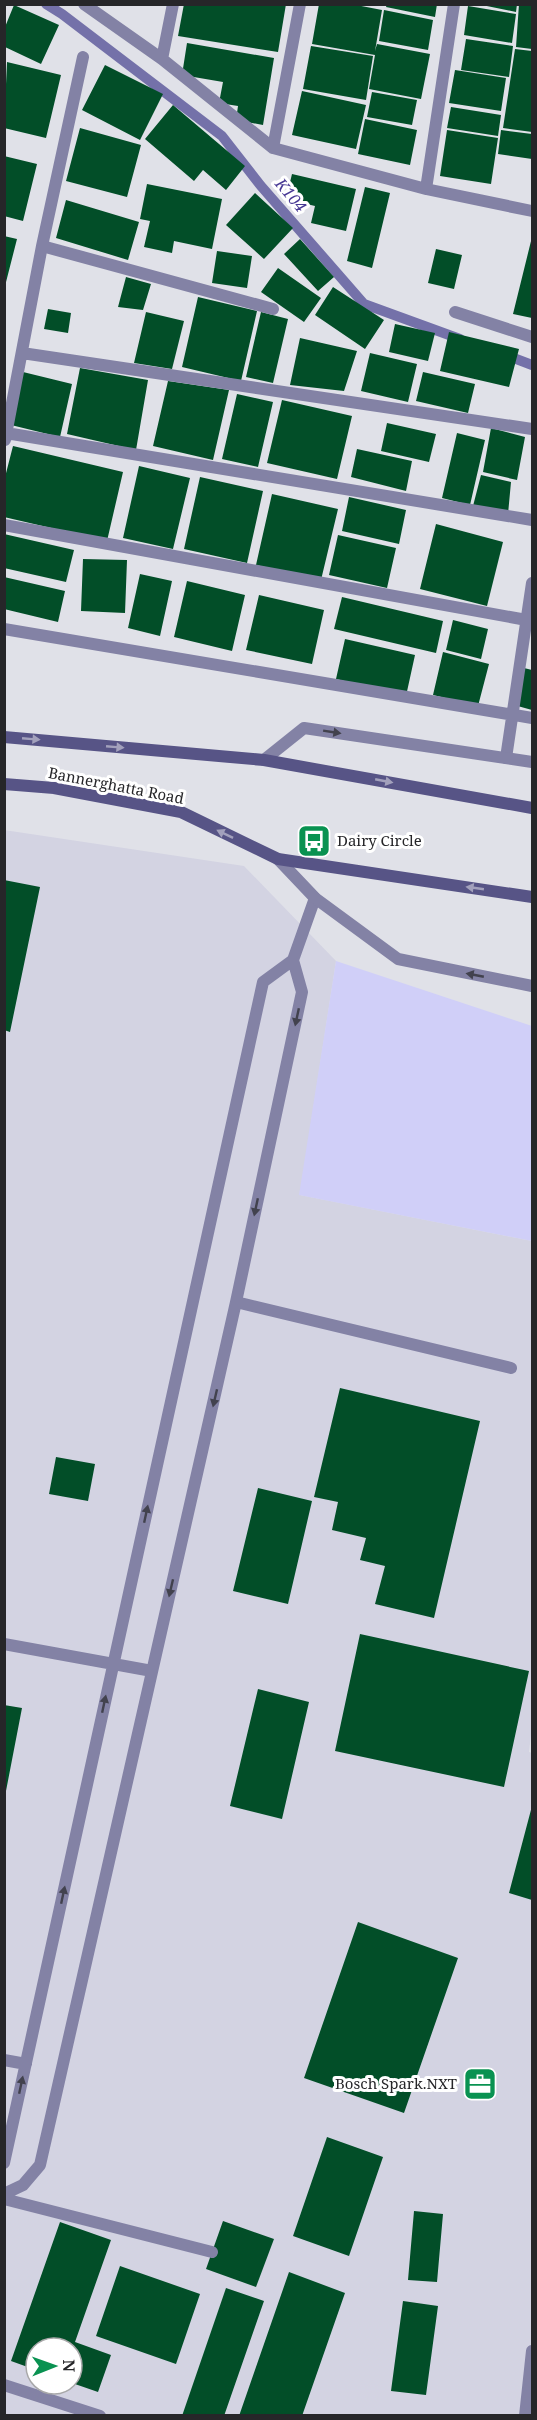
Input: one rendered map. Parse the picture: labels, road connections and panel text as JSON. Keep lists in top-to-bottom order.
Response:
{
  "streets": {
    "main road": ["Bannerghatta Road"]
  },
  "water": ["K104"],
  "places": {
    "bus stop": ["Dairy Circle"],
    "office": ["Bosch Spark.NXT"]
  },
  "north": "right"
}
